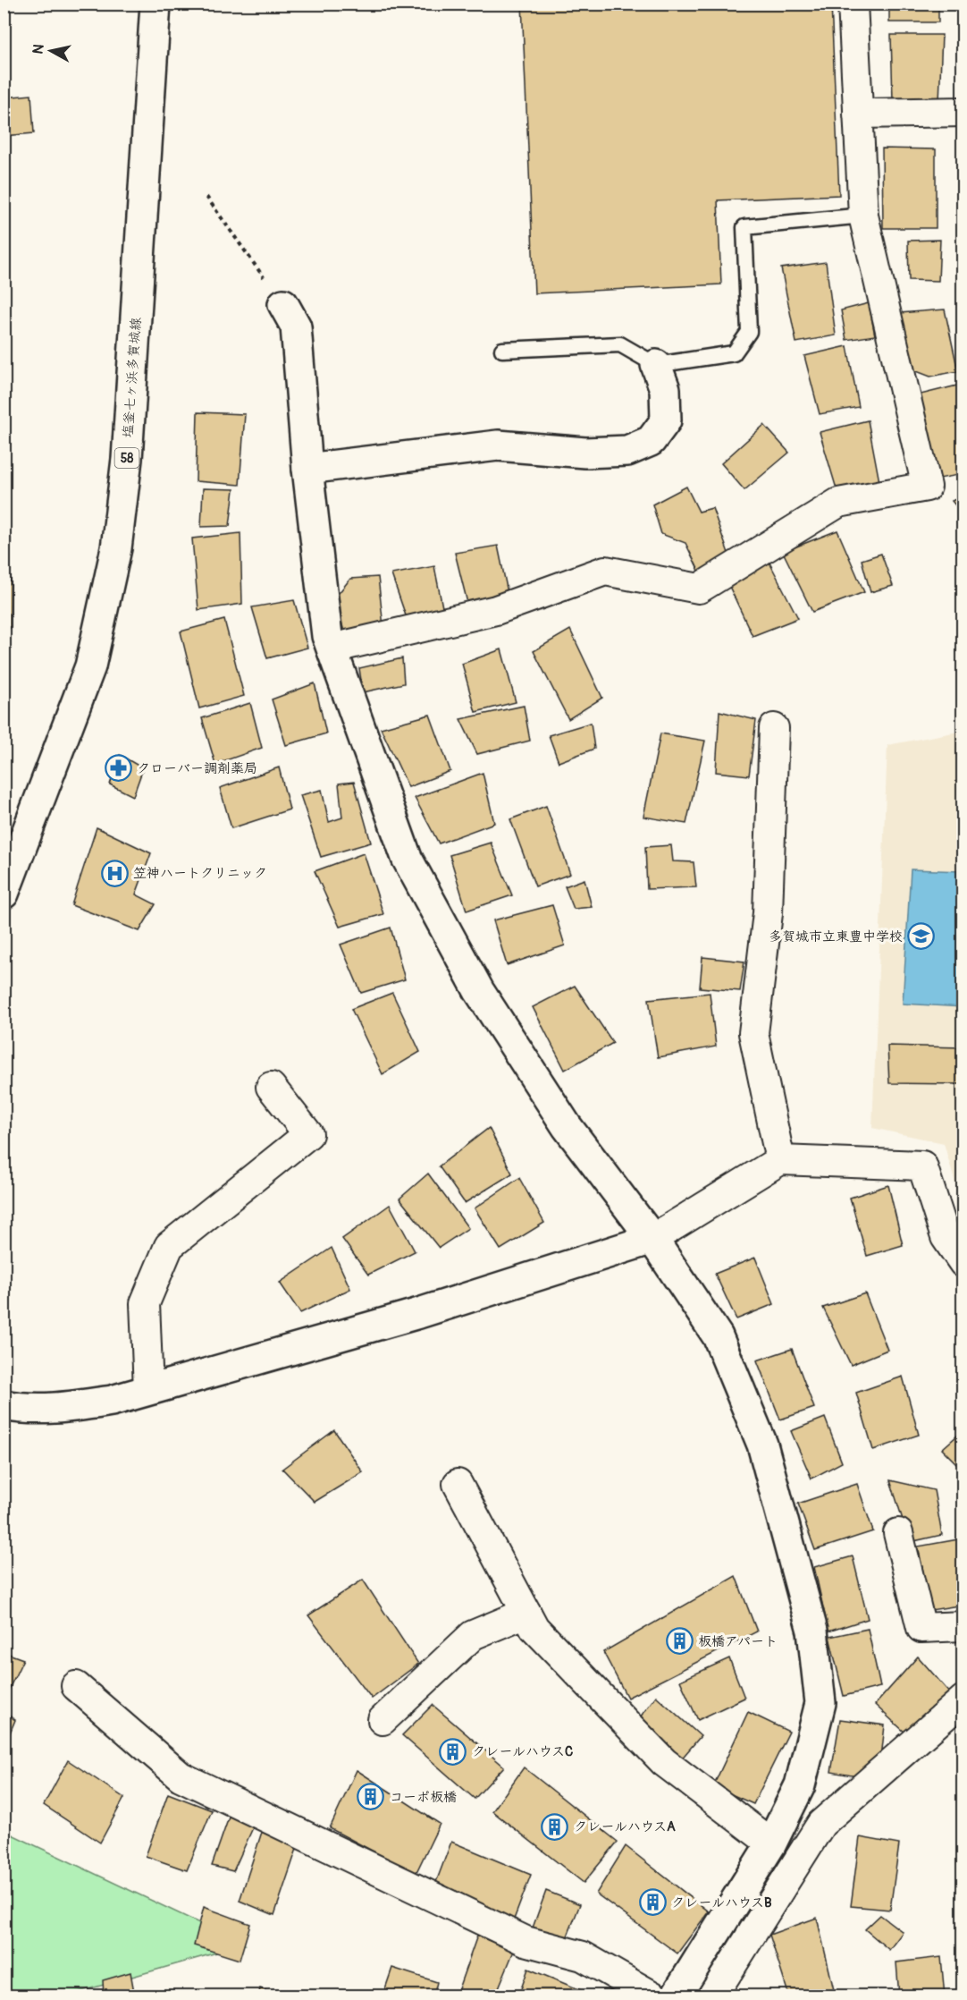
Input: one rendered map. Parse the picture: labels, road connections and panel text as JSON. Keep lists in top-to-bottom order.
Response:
{
  "streets": {
    "street": ["塩釜七ヶ浜多賀城線", "58"]
  },
  "places": {
    "pharmacy": ["クローバー調剤薬局"],
    "hospital": ["笠神ハートクリニック"],
    "school or university": ["多賀城市立東豊中学校"],
    "building": [
      "板橋アパート",
      "クレールハウスC",
      "コーポ板橋",
      "クレールハウスA",
      "クレールハウスB"
    ]
  },
  "north": "left"
}
